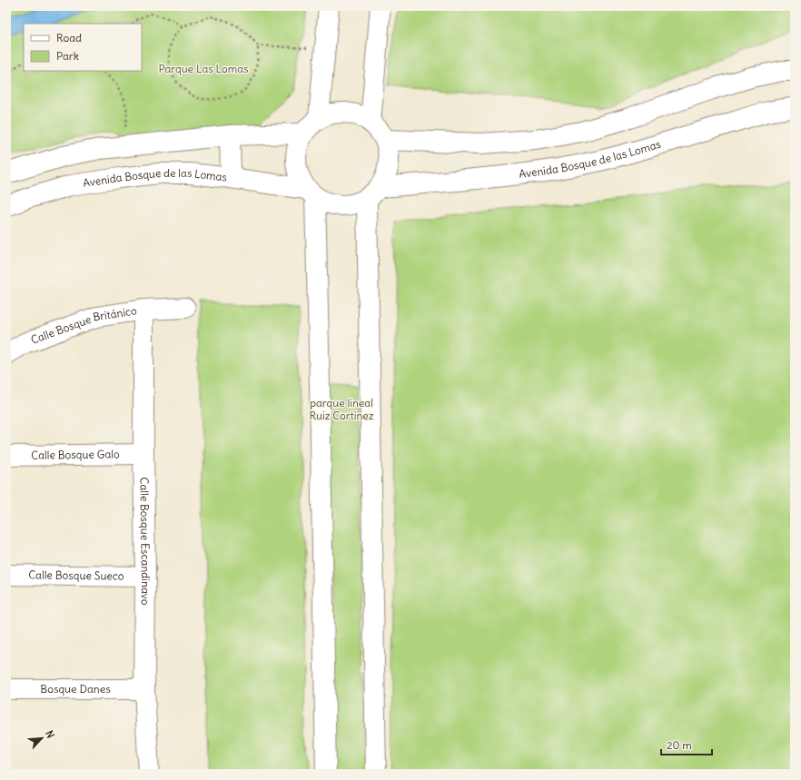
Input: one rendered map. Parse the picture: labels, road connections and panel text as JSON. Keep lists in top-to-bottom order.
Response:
{
  "streets": {
    "street": [
      "Avenida Bosque de las Lomas",
      "Calle Bosque Británico",
      "Calle Bosque Galo",
      "Calle Bosque Escandinavo",
      "Calle Bosque Sueco",
      "Bosque Danes"
    ]
  },
  "crossings": [
    ["Calle Bosque Británico", "Calle Bosque Escandinavo"],
    ["Calle Bosque Galo", "Calle Bosque Escandinavo"],
    ["Calle Bosque Escandinavo", "Calle Bosque Sueco"],
    ["Calle Bosque Escandinavo", "Bosque Danes"]
  ],
  "parks": ["Parque Las Lomas", "parque lineal Ruiz Cortinez"],
  "legend": ["Road", "Park"],
  "scale_bar": "20 m",
  "north": "top right"
}
